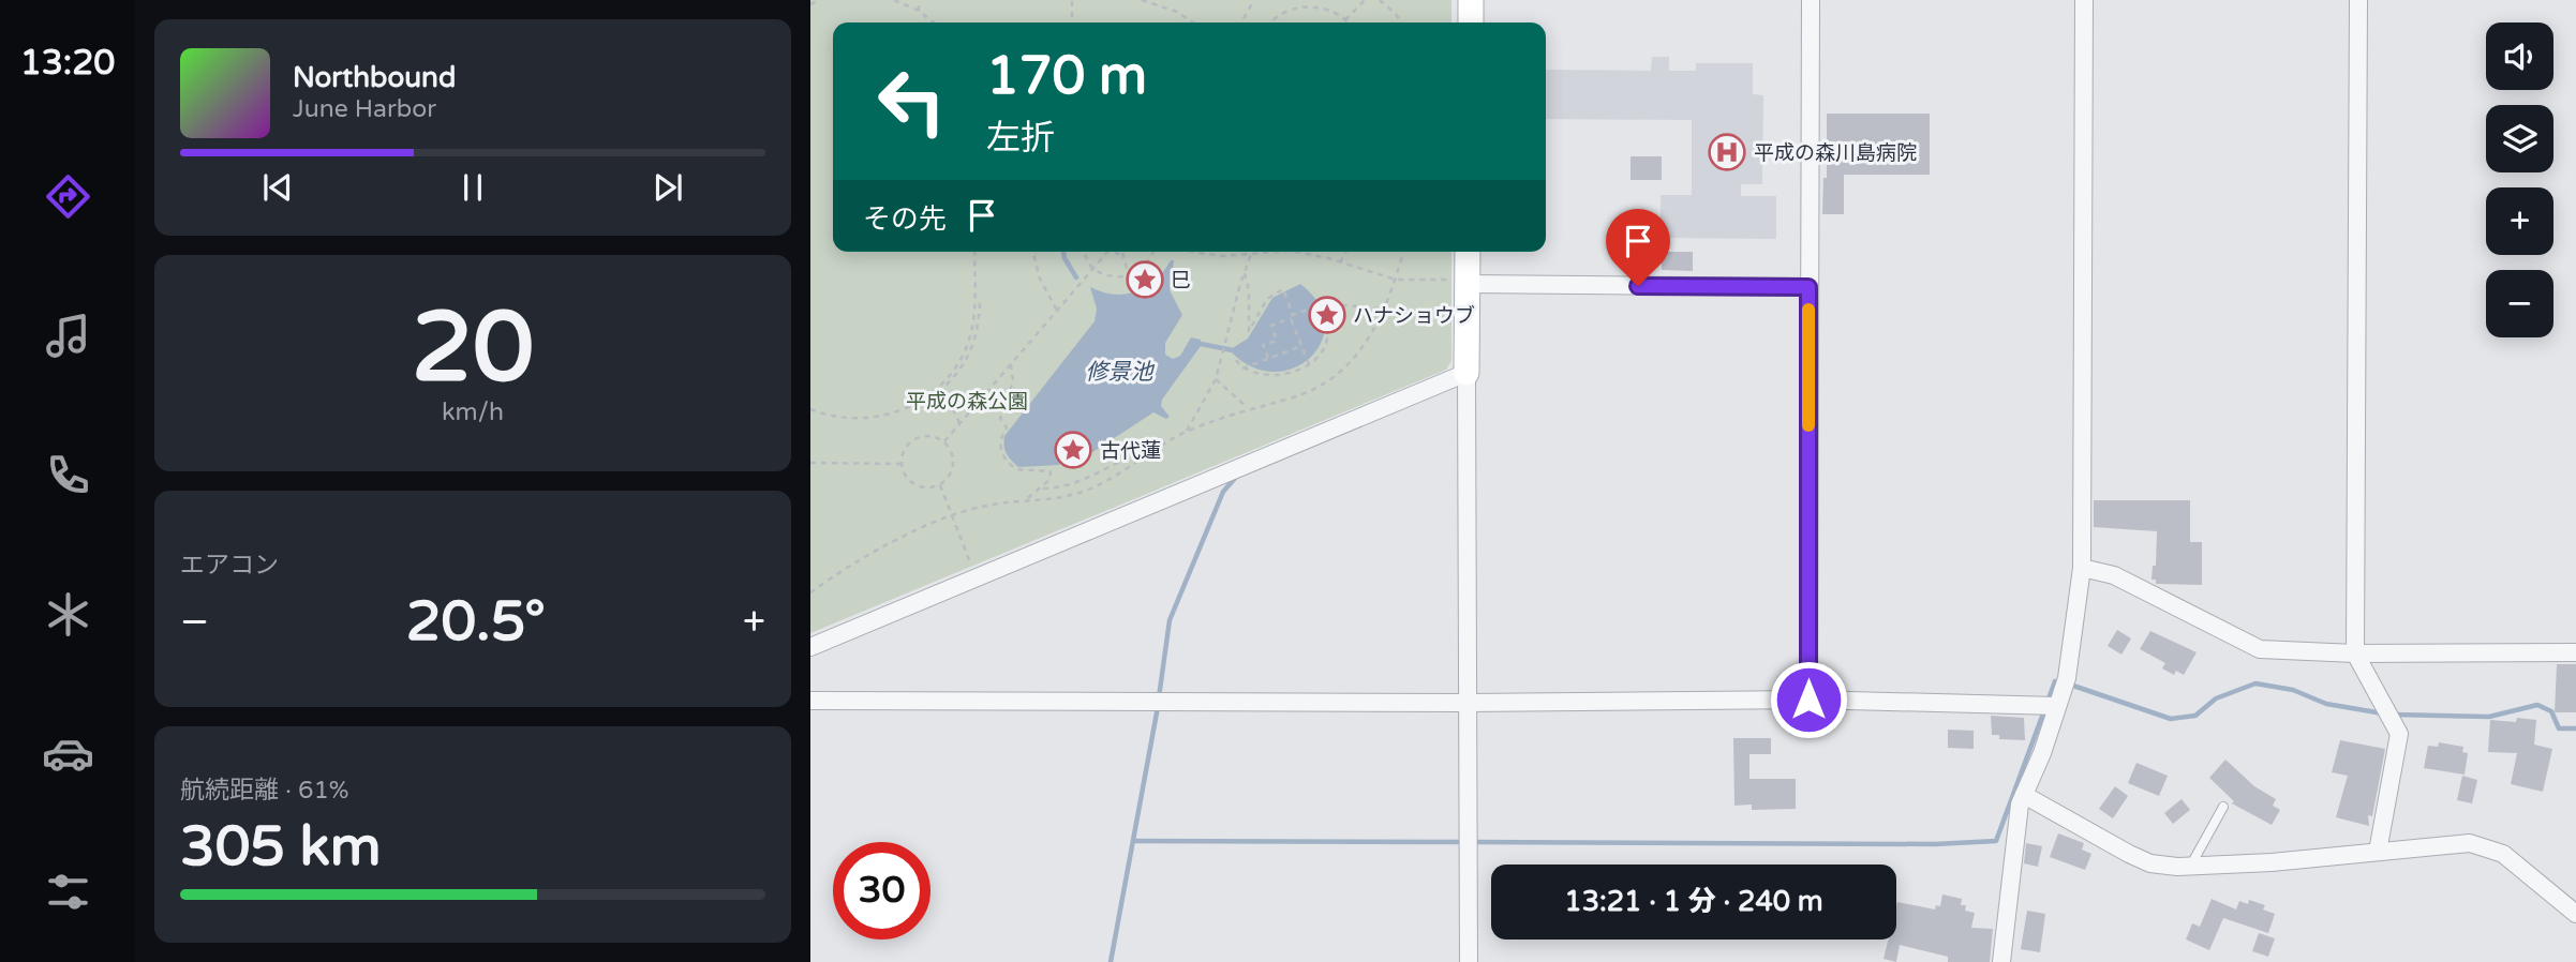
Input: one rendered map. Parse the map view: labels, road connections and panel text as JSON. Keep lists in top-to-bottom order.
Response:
{
  "water": ["修景池"],
  "parks": ["平成の森公園"],
  "places": {
    "hospital": ["平成の森川島病院"],
    "place": ["巳", "ハナショウブ", "古代蓮"]
  },
  "page": {
    "tabs": "13:20",
    "map_buttons": ["+", "−"],
    "turn": ["170 m", "左折"],
    "song": ["Northbound", "June Harbor"],
    "then": "その先",
    "tile": [
      ["20", "km/h"],
      "エアコン",
      ["航続距離 · 61%", "305 km"]
    ],
    "heat": ["−", "20.5°", "+"],
    "limit": "30",
    "trip": "13:21 · 1 分 · 240 m"
  }
}
